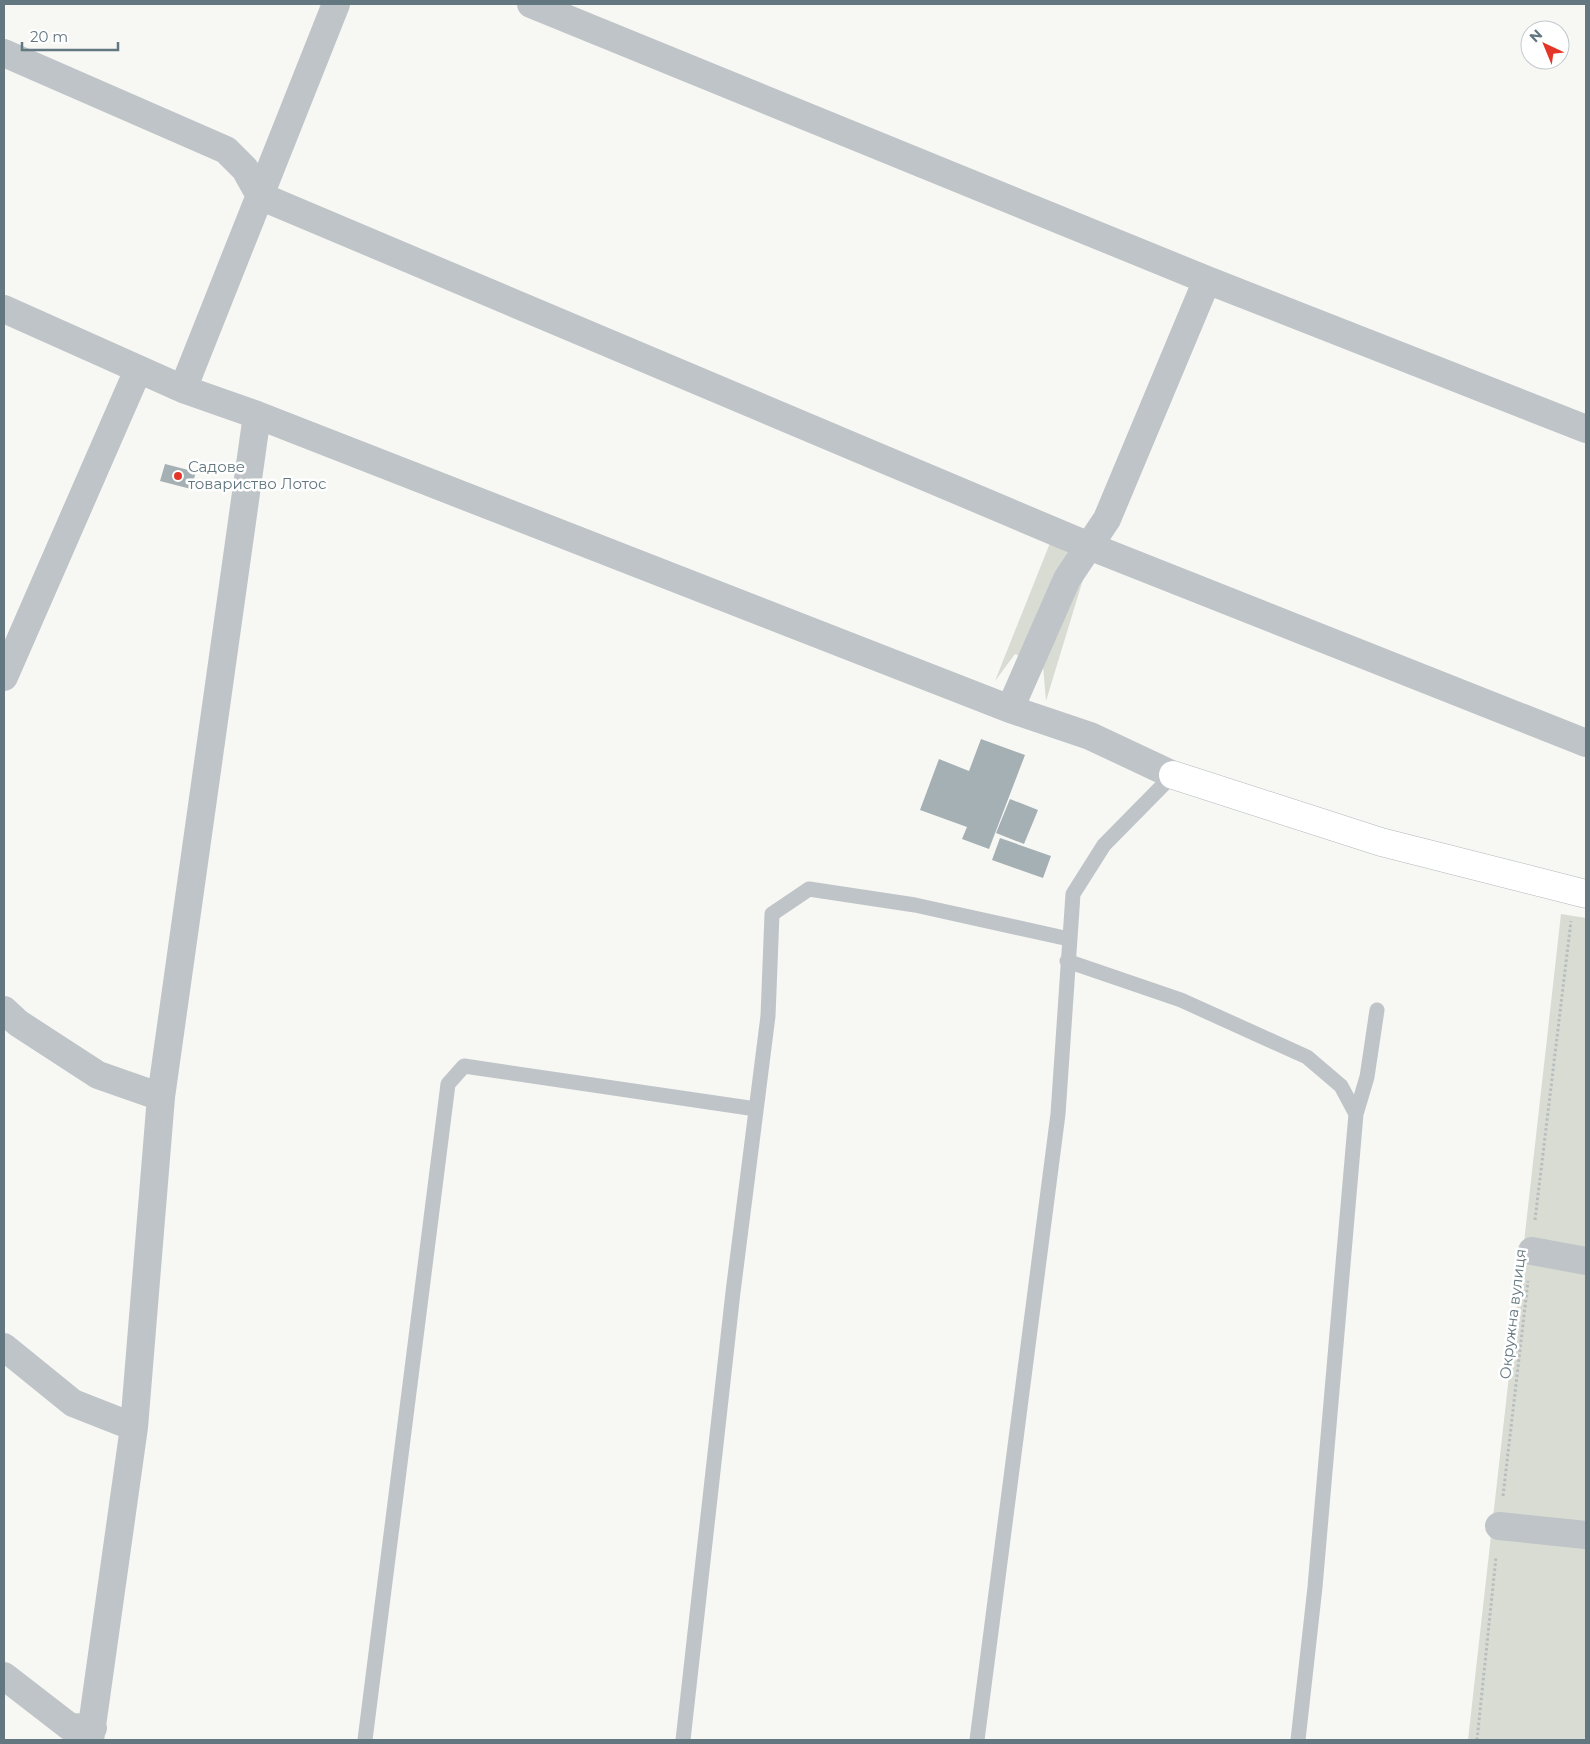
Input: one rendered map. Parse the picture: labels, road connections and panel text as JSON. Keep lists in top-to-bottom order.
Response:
{
  "streets": {
    "path": ["Окружна вулиця"]
  },
  "places": ["Садове товариство Лотос"],
  "scale_bar": "20 m",
  "north": "top left"
}
